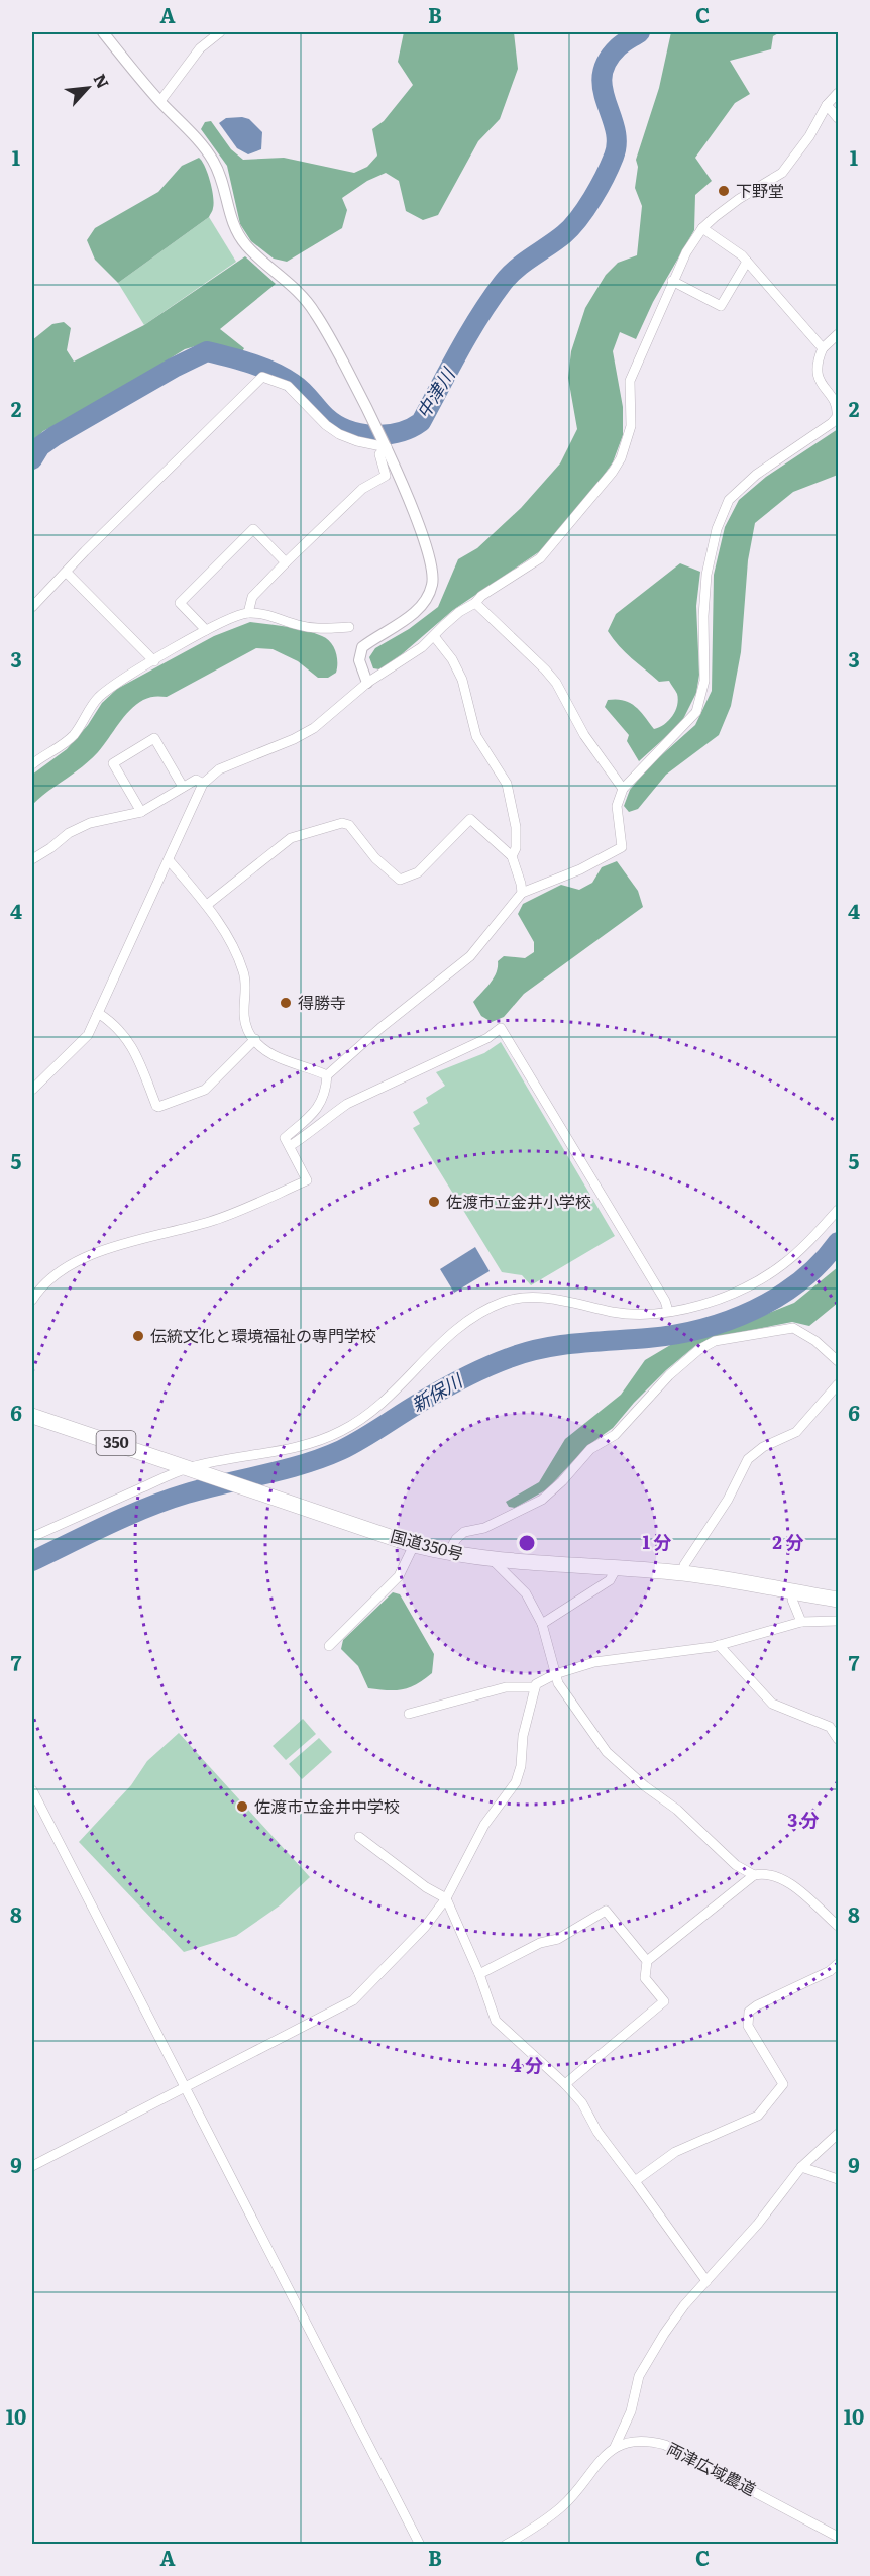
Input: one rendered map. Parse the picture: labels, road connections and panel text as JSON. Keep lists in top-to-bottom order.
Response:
{
  "streets": {
    "highway": ["350", "国道350号"],
    "street": ["両津広域農道"]
  },
  "water": ["中津川", "新保川"],
  "places": [
    "下野堂",
    "得勝寺",
    "佐渡市立金井小学校",
    "伝統文化と環境福祉の専門学校",
    "佐渡市立金井中学校"
  ],
  "north": "top right",
  "grid": {
    "columns": ["A", "B", "C"],
    "rows": [
      "1",
      "2",
      "3",
      "4",
      "5",
      "6",
      "7",
      "8",
      "9",
      "10"
    ]
  },
  "rings": [
    "1 分",
    "2 分",
    "3 分",
    "4 分"
  ]
}
